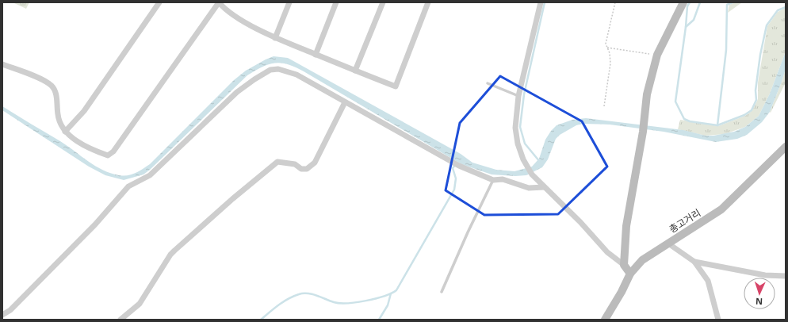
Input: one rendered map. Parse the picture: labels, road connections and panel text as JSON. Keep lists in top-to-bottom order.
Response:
{
  "streets": {
    "street": ["총고거리"]
  },
  "north": "bottom"
}
